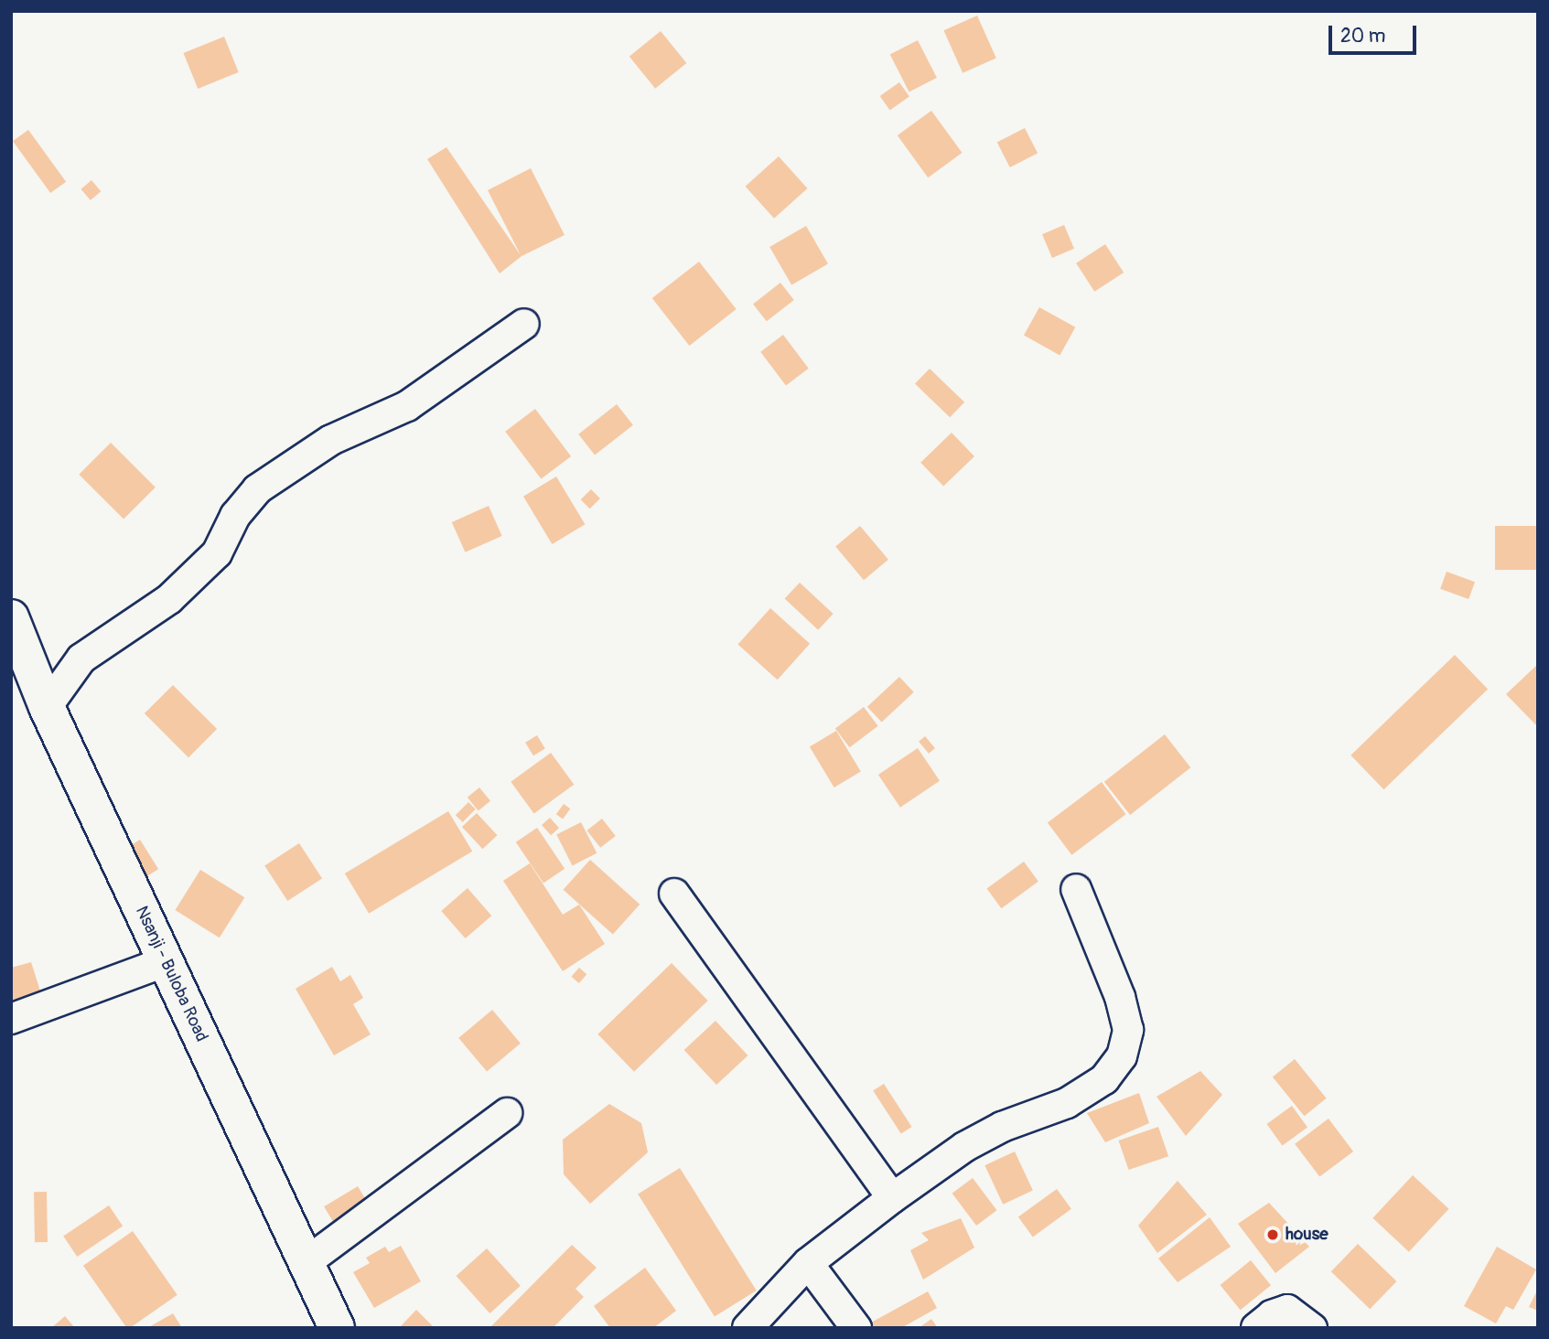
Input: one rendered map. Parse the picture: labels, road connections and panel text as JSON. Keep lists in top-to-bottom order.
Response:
{
  "streets": {
    "main road": ["Nsanji - Buloba Road"]
  },
  "places": ["house"],
  "scale_bar": "20 m"
}
